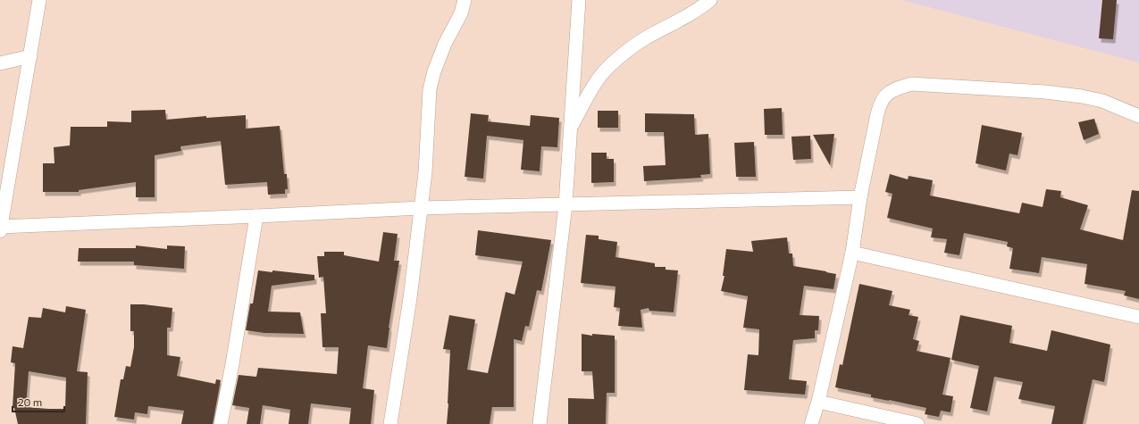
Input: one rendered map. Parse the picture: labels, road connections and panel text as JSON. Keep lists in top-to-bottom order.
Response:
{
  "scale_bar": "20 m"
}
